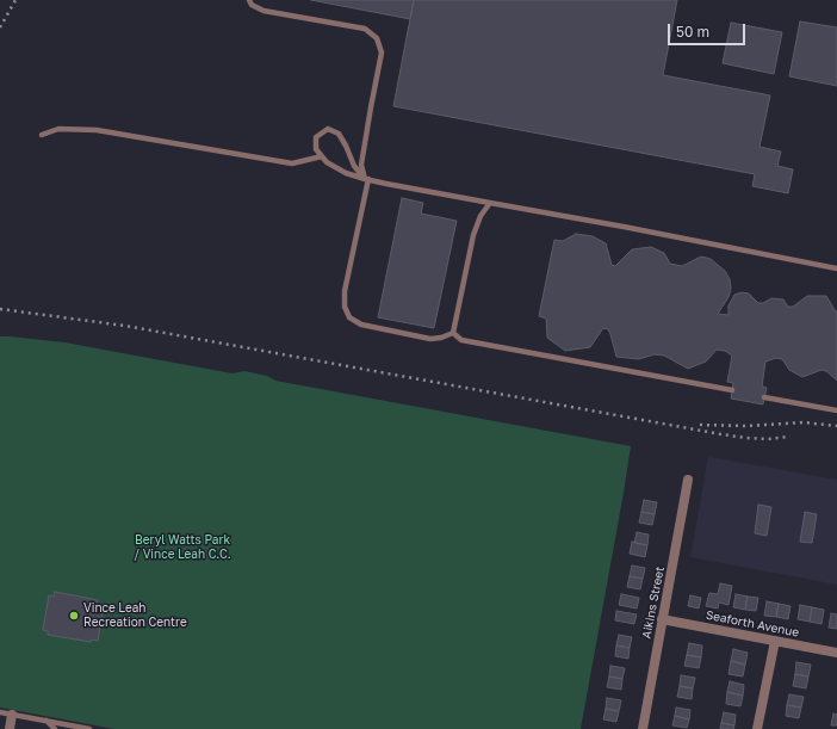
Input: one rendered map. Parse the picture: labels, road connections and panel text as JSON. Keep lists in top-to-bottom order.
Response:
{
  "streets": {
    "street": ["Aikins Street", "Seaforth Avenue"]
  },
  "crossings": [
    ["Aikins Street", "Seaforth Avenue"]
  ],
  "parks": ["Beryl Watts Park / Vince Leah C.C."],
  "places": ["Vince Leah Recreation Centre"],
  "scale_bar": "50 m"
}
